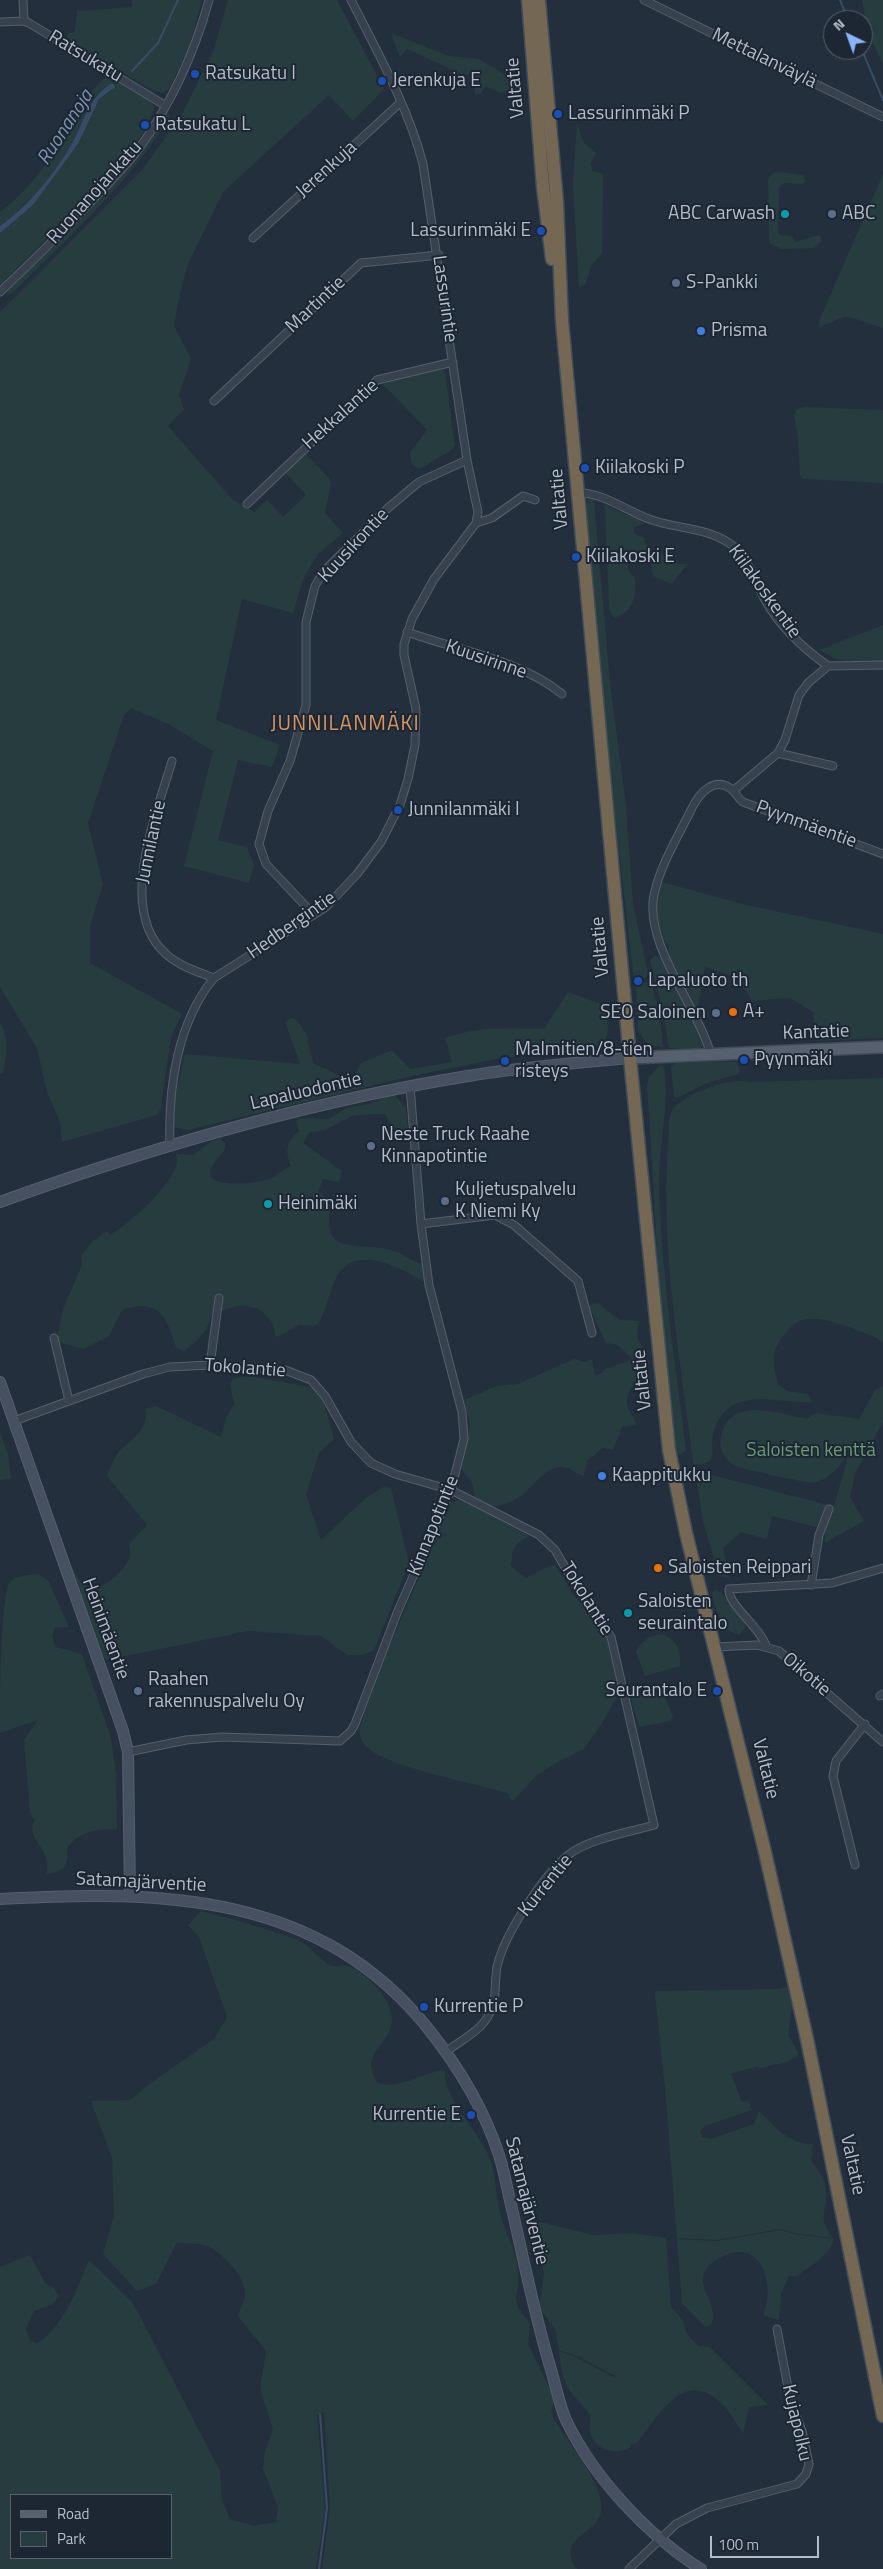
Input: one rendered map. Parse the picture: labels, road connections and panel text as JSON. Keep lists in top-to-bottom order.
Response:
{
  "streets": {
    "highway": ["Valtatie"],
    "main road": ["Kantatie"],
    "street": [
      "Ratsukatu",
      "Mettalanväylä",
      "Jerenkuja",
      "Ruonanojankatu",
      "Lassurintie",
      "Martintie",
      "Hekkalantie",
      "Kuusikontie",
      "Kiilakoskentie",
      "Kuusirinne",
      "Pyynmäentie",
      "Junnilantie",
      "Hedbergintie",
      "Lapaluodontie",
      "Tokolantie",
      "Kinnapotintie",
      "Heinimäentie",
      "Oikotie",
      "Satamajärventie",
      "Kurrentie",
      "Kujapolku"
    ]
  },
  "crossings": [
    ["Ratsukatu", "Ruonanojankatu"],
    ["Valtatie", "Kiilakoskentie"],
    ["Valtatie", "Kantatie"],
    ["Valtatie", "Lapaluodontie"],
    ["Valtatie", "Oikotie"],
    ["Jerenkuja", "Lassurintie"],
    ["Lassurintie", "Martintie"],
    ["Lassurintie", "Hekkalantie"],
    ["Lassurintie", "Kuusikontie"],
    ["Lassurintie", "Hedbergintie"],
    ["Kuusikontie", "Hedbergintie"],
    ["Kuusirinne", "Hedbergintie"],
    ["Junnilantie", "Hedbergintie"],
    ["Hedbergintie", "Lapaluodontie"],
    ["Kantatie", "Lapaluodontie"],
    ["Lapaluodontie", "Kinnapotintie"],
    ["Tokolantie", "Kinnapotintie"],
    ["Tokolantie", "Heinimäentie"],
    ["Tokolantie", "Kurrentie"],
    ["Kinnapotintie", "Heinimäentie"],
    ["Heinimäentie", "Satamajärventie"],
    ["Satamajärventie", "Kurrentie"],
    ["Satamajärventie", "Kujapolku"]
  ],
  "districts": ["JUNNILANMÄKI"],
  "water": ["Ruonanoja"],
  "parks": ["Saloisten kenttä"],
  "places": [
    "Ratsukatu I",
    "Jerenkuja E",
    "Lassurinmäki P",
    "Ratsukatu L",
    "ABC Carwash",
    "ABC",
    "Lassurinmäki E",
    "S-Pankki",
    "Prisma",
    "Kiilakoski P",
    "Kiilakoski E",
    "Junnilanmäki I",
    "Lapaluoto th",
    "A+",
    "SEO Saloinen",
    "Pyynmäki",
    "Malmitien/8-tien risteys",
    "Neste Truck Raahe Kinnapotintie",
    "Kuljetuspalvelu K Niemi Ky",
    "Heinimäki",
    "Kaappitukku",
    "Saloisten Reippari",
    "Saloisten seuraintalo",
    "Raahen rakennuspalvelu Oy",
    "Seurantalo E",
    "Kurrentie P",
    "Kurrentie E"
  ],
  "legend": ["Road", "Park"],
  "scale_bar": "100 m",
  "north": "top left"
}
